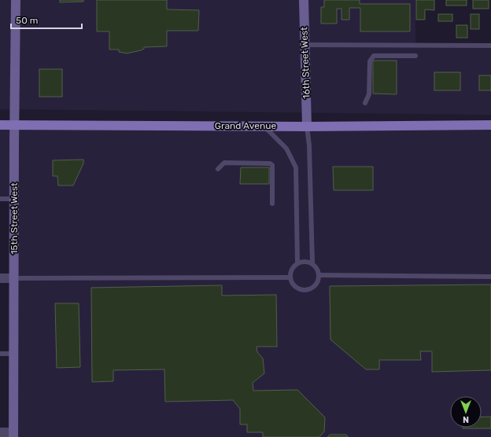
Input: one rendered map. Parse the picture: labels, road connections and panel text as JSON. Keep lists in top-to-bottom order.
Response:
{
  "streets": {
    "main road": ["Grand Avenue"],
    "street": ["16th Street West", "15th Street West"]
  },
  "crossings": [
    ["16th Street West", "Grand Avenue"],
    ["Grand Avenue", "15th Street West"]
  ],
  "scale_bar": "50 m",
  "north": "bottom"
}
